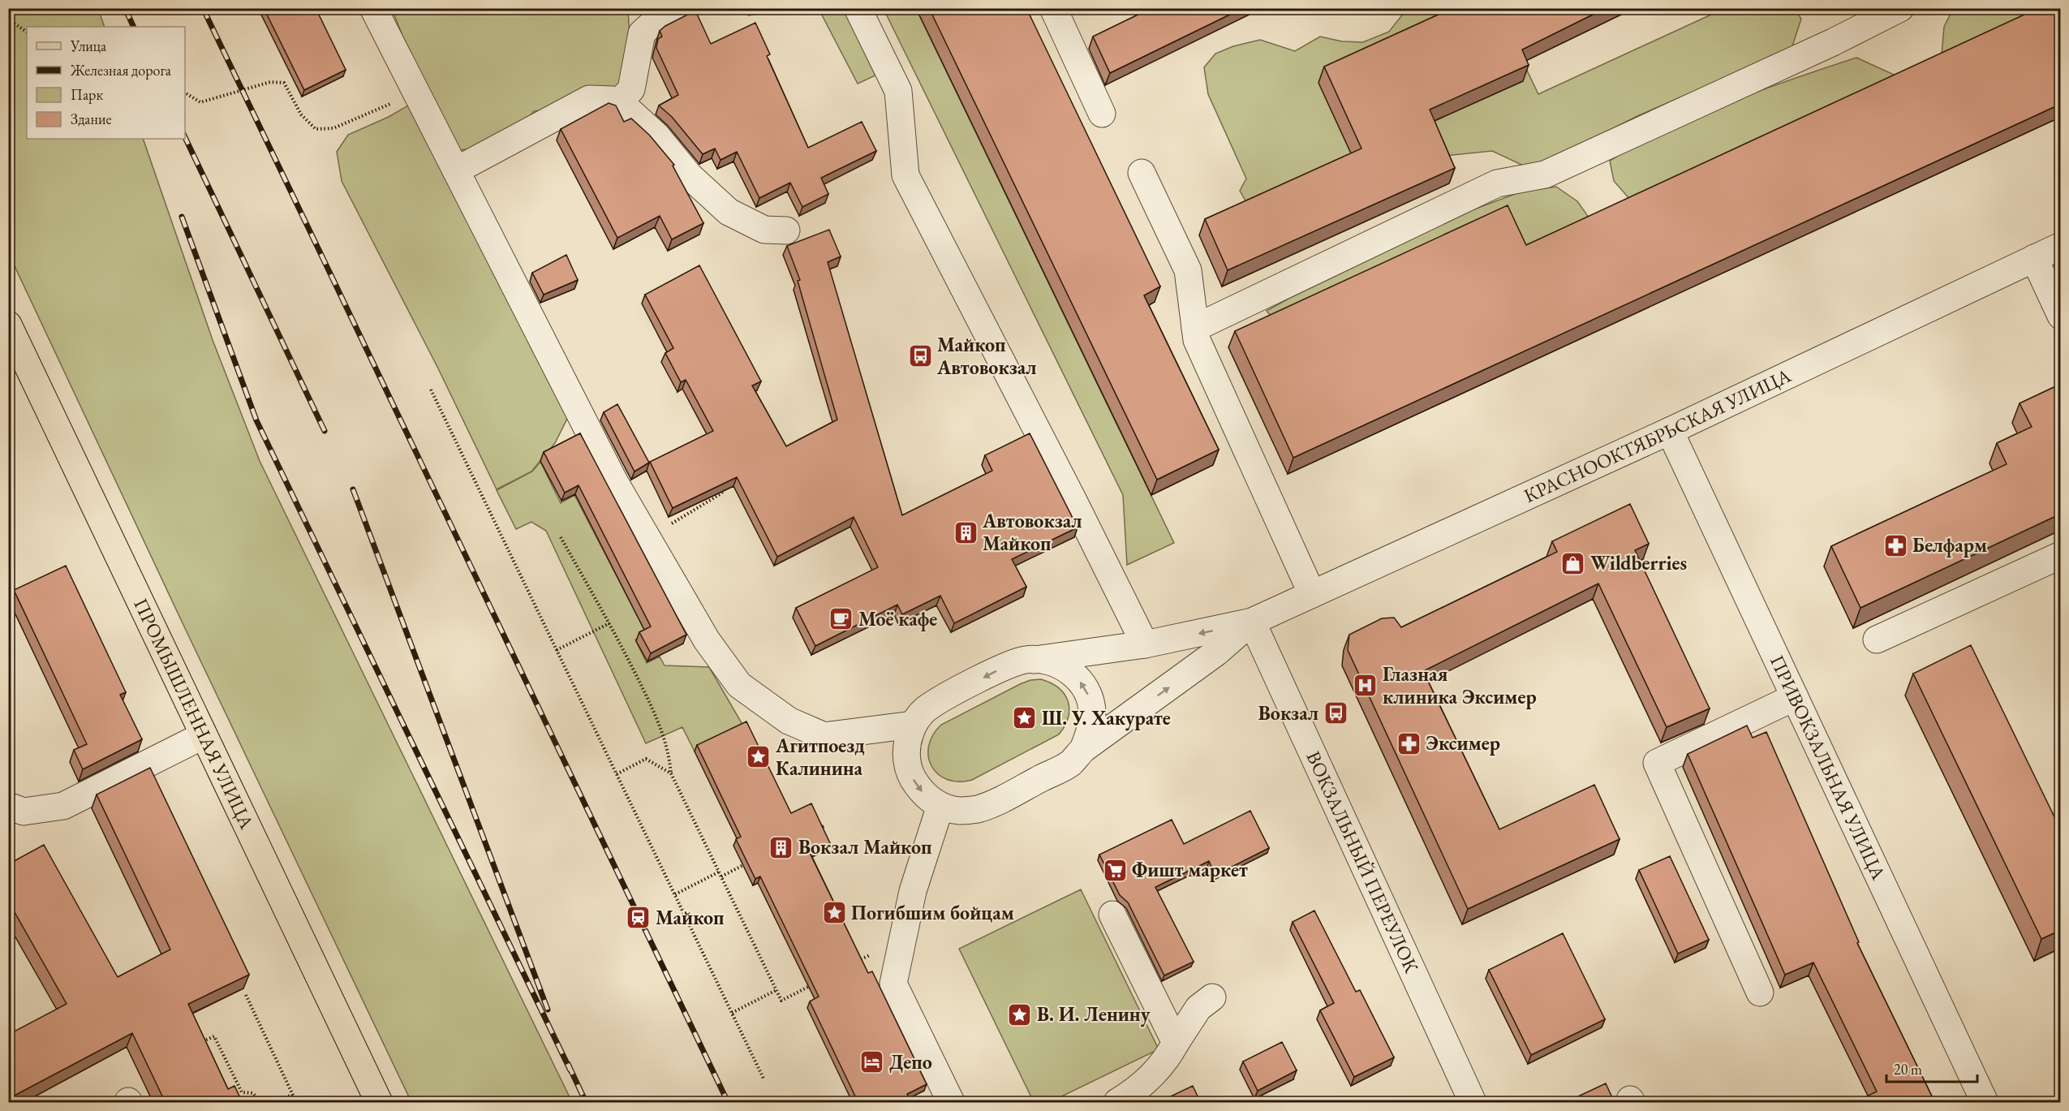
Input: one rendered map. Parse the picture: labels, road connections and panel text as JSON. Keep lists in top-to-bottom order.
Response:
{
  "streets": {
    "main road": ["ПРОМЫШЛЕННАЯ УЛИЦА"],
    "street": ["КРАСНООКТЯБРЬСКАЯ УЛИЦА", "ПРИВОКЗАЛЬНАЯ УЛИЦА", "ВОКЗАЛЬНЫЙ ПЕРЕУЛОК"]
  },
  "crossings": [
    ["КРАСНООКТЯБРЬСКАЯ УЛИЦА", "ПРИВОКЗАЛЬНАЯ УЛИЦА"],
    ["КРАСНООКТЯБРЬСКАЯ УЛИЦА", "ВОКЗАЛЬНЫЙ ПЕРЕУЛОК"]
  ],
  "places": {
    "bus stop": ["Майкоп Автовокзал", "Вокзал"],
    "building": ["Автовокзал Майкоп", "Вокзал Майкоп"],
    "pharmacy": ["Белфарм", "Эксимер"],
    "shop": ["Wildberries"],
    "cafe": ["Моё кафе"],
    "hospital": ["Глазная клиника Эксимер"],
    "place": [
      "Ш. У. Хакурате",
      "Агитпоезд Калинина",
      "Погибшим бойцам",
      "В. И. Ленину"
    ],
    "supermarket": ["Фишт маркет"],
    "station": ["Майкоп"],
    "hotel": ["Депо"]
  },
  "legend": [
    "Улица",
    "Железная дорога",
    "Парк",
    "Здание"
  ],
  "scale_bar": "20 m"
}
